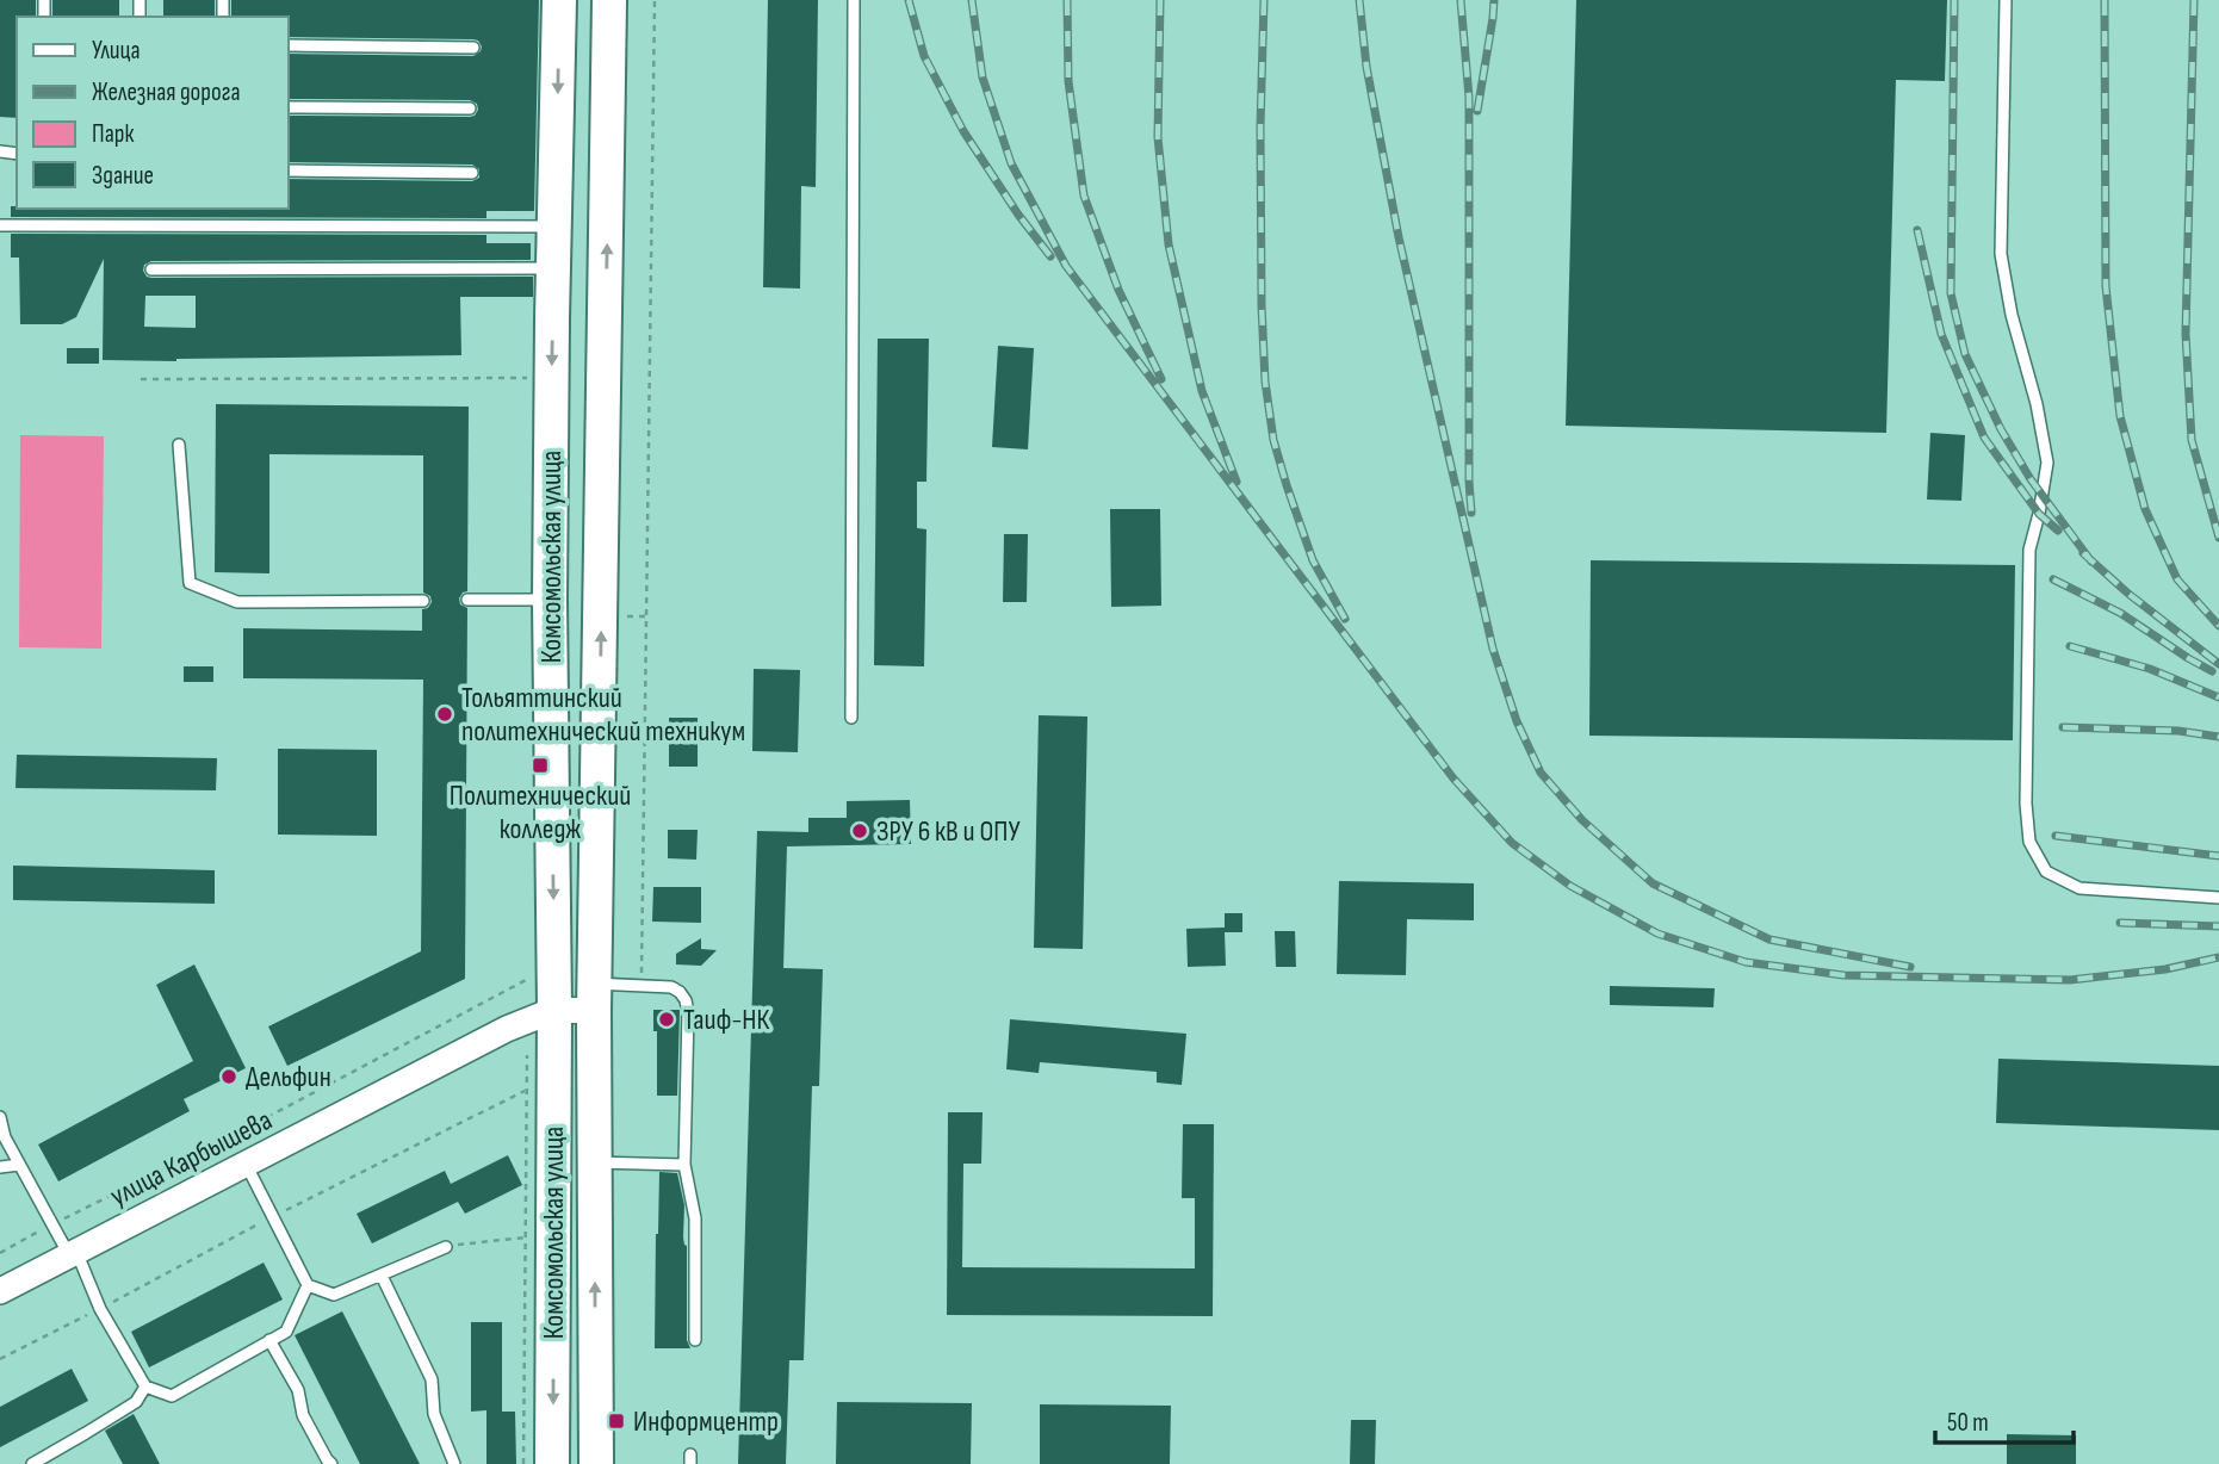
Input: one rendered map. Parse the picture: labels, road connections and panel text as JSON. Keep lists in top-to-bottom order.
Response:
{
  "streets": {
    "main road": ["Комсомольская улица"],
    "street": ["улица Карбышева"]
  },
  "crossings": [
    ["Комсомольская улица", "улица Карбышева"]
  ],
  "places": {
    "other": [
      "Тольяттинский политехнический техникум",
      "ЗРУ 6 кВ и ОПУ",
      "Таиф-НК",
      "Дельфин"
    ],
    "transit": ["Политехнический колледж", "Информцентр"]
  },
  "legend": [
    "Улица",
    "Железная дорога",
    "Парк",
    "Здание"
  ],
  "scale_bar": "50 m"
}
